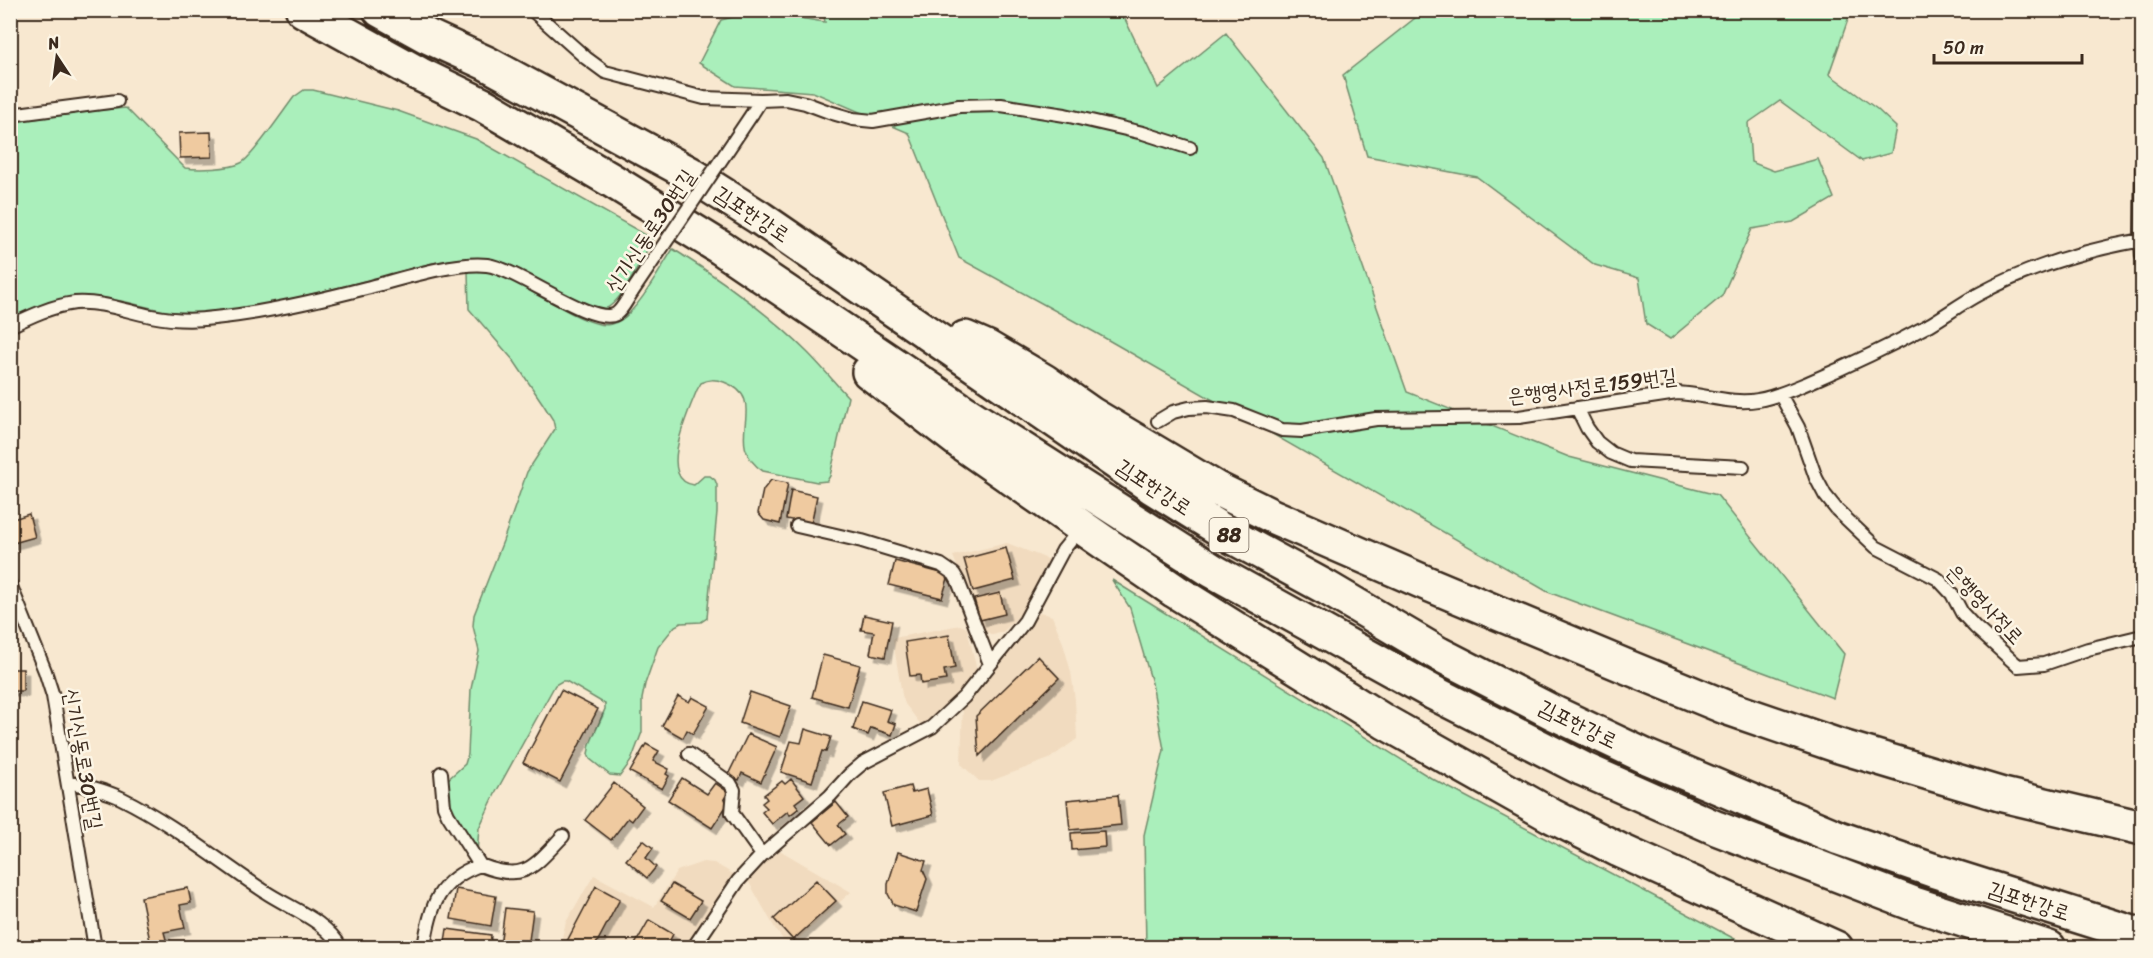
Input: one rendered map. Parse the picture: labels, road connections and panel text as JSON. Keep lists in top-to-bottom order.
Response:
{
  "streets": {
    "highway": ["김포한강로", "88"],
    "lane": ["신기신동로30번길", "은행영사정로159번길", "은행영사정로"]
  },
  "crossings": [
    ["은행영사정로159번길", "은행영사정로"]
  ],
  "scale_bar": "50 m",
  "north": "top"
}
